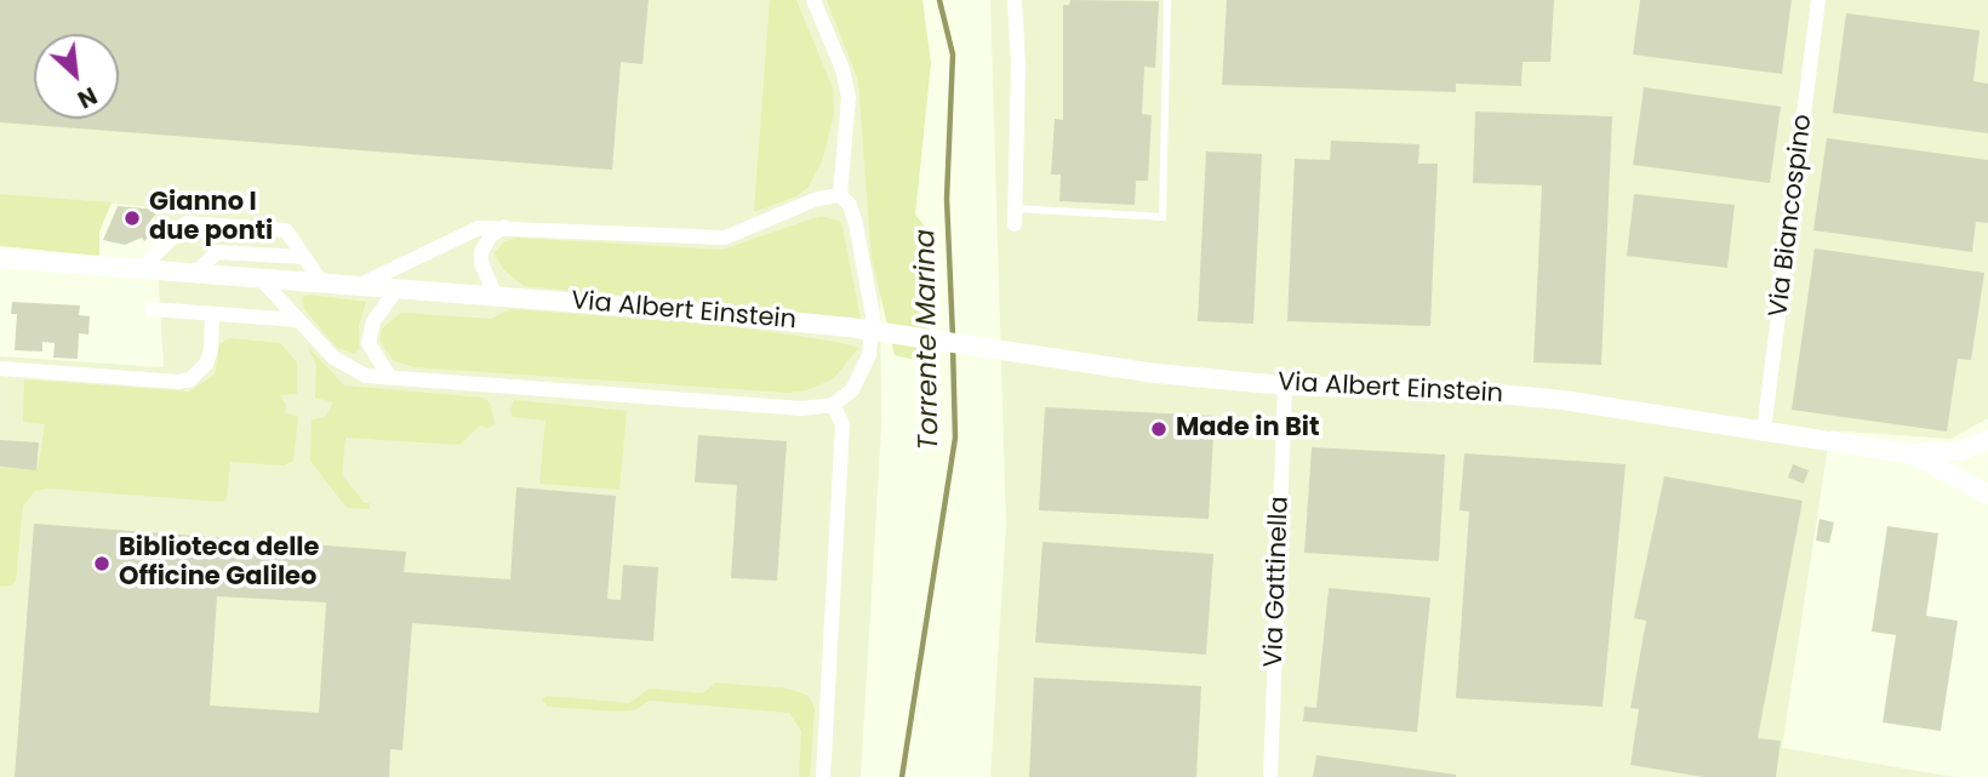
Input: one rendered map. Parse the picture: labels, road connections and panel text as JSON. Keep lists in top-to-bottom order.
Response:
{
  "streets": {
    "street": ["Via Biancospino", "Via Albert Einstein", "Via Gattinella"]
  },
  "crossings": [
    ["Via Biancospino", "Via Albert Einstein"],
    ["Via Albert Einstein", "Via Gattinella"]
  ],
  "water": ["Torrente Marina"],
  "places": ["Gianno I due ponti", "Made in Bit", "Biblioteca delle Officine Galileo"],
  "north": "bottom right"
}
